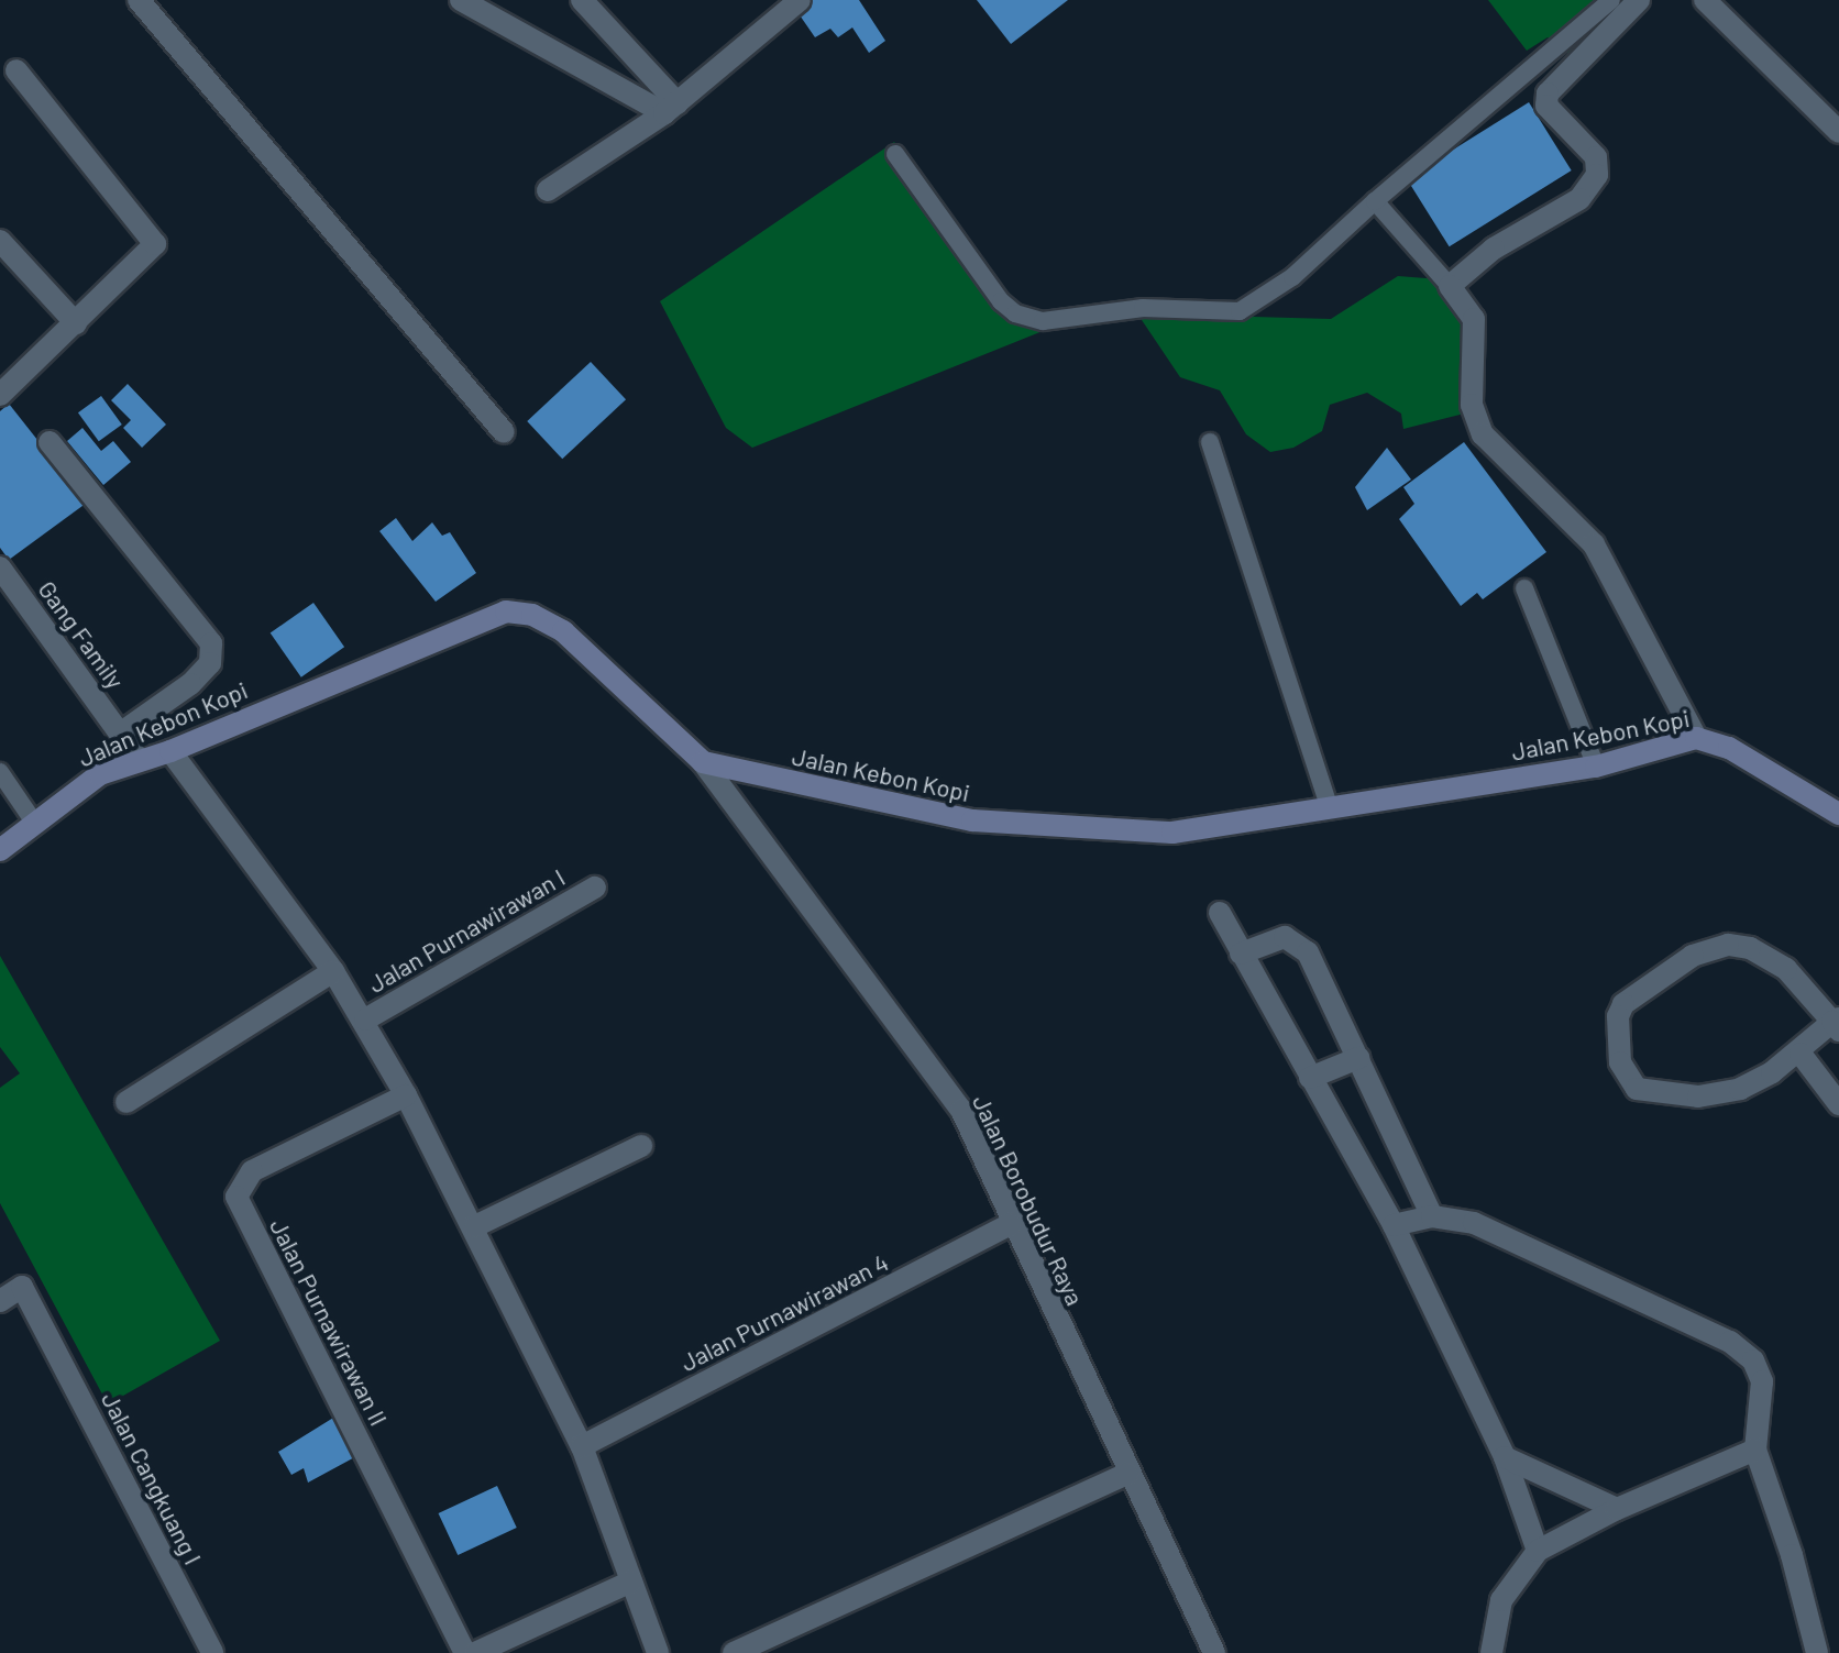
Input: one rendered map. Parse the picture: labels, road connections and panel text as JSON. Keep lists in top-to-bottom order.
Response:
{
  "streets": {
    "main road": ["Jalan Kebon Kopi"],
    "street": [
      "Gang Family",
      "Jalan Purnawirawan I",
      "Jalan Borobudur Raya",
      "Jalan Purnawirawan 4",
      "Jalan Purnawirawan II",
      "Jalan Cangkuang I"
    ]
  },
  "crossings": [
    ["Gang Family", "Jalan Kebon Kopi"],
    ["Jalan Kebon Kopi", "Jalan Borobudur Raya"],
    ["Jalan Borobudur Raya", "Jalan Purnawirawan 4"]
  ]
}
